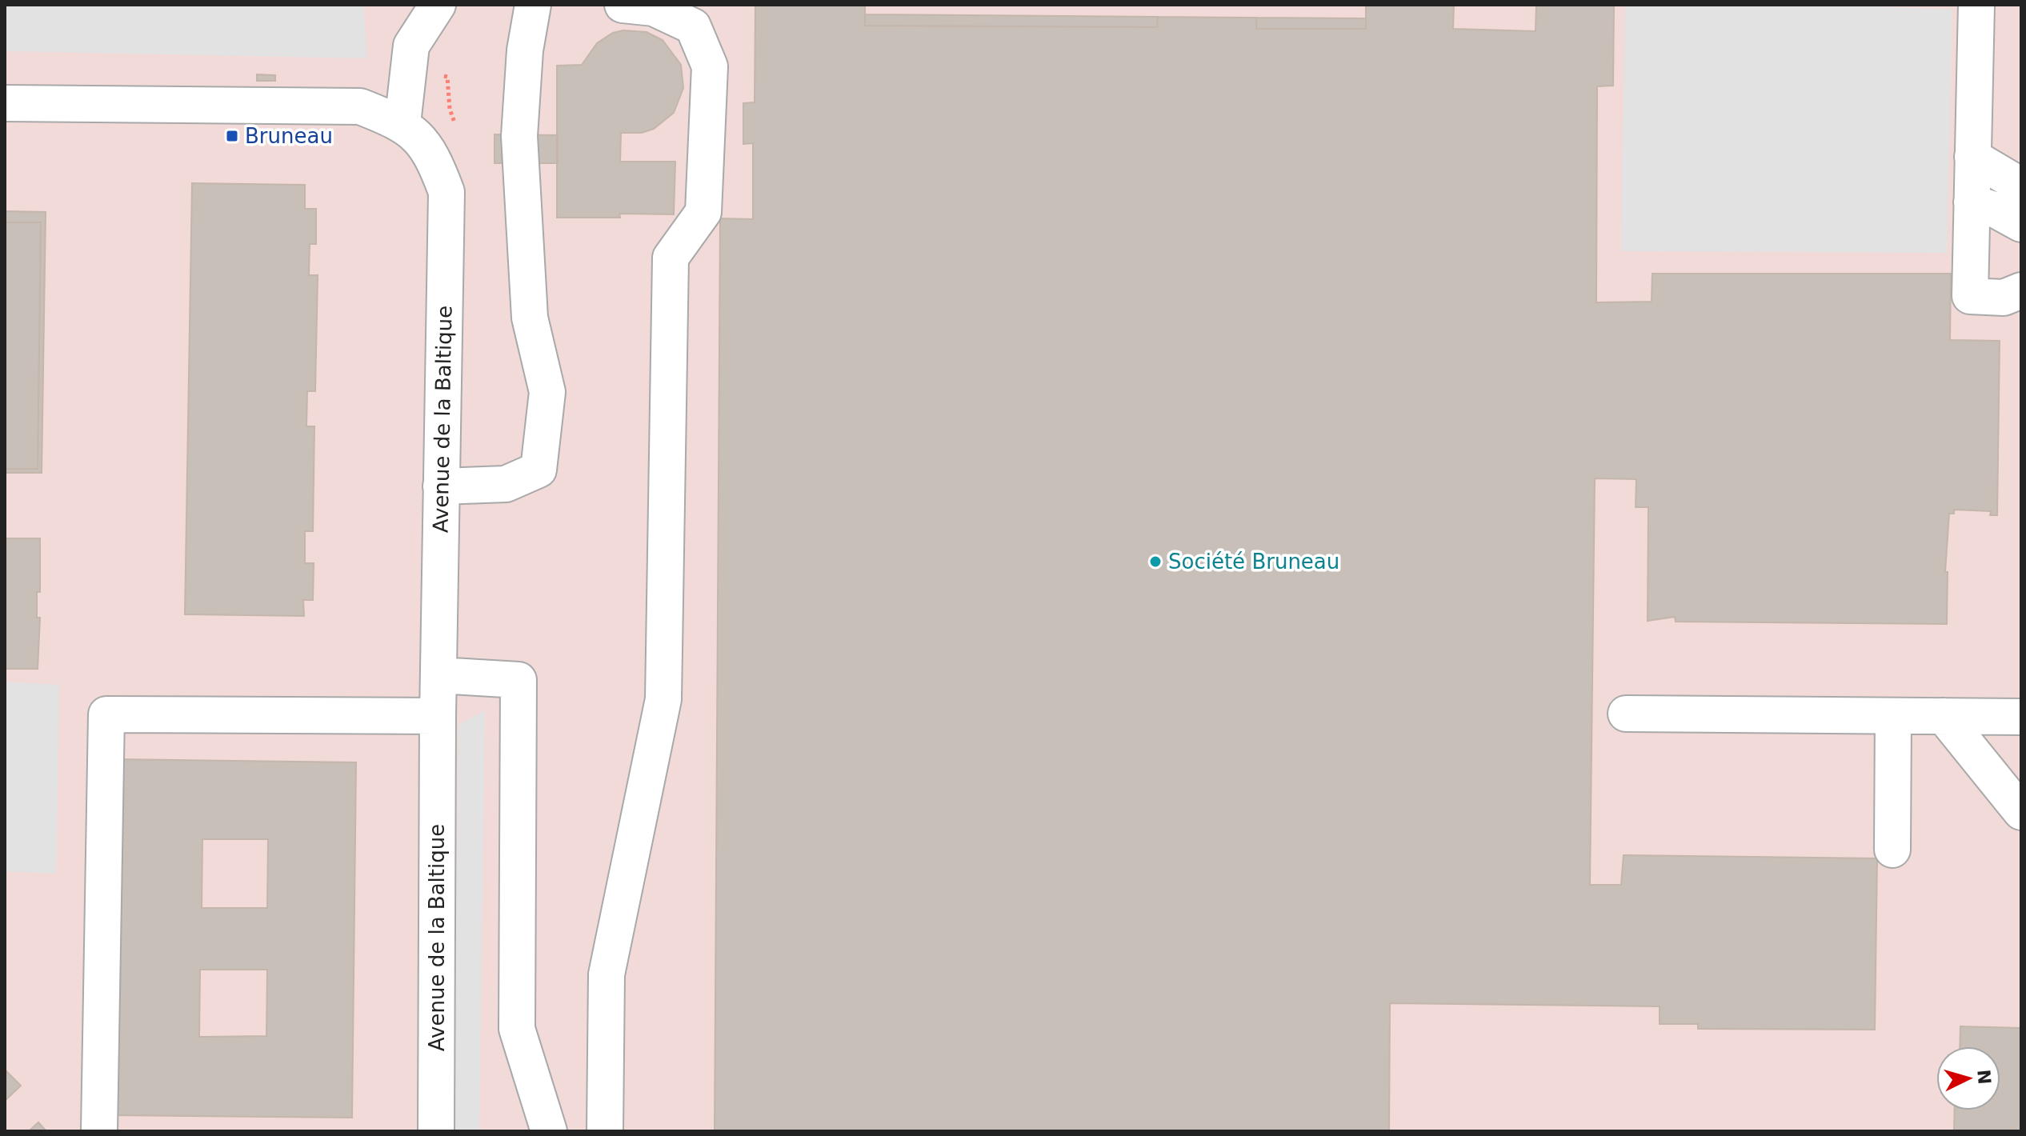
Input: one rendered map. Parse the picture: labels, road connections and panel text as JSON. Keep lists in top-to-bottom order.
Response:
{
  "streets": {
    "street": ["Avenue de la Baltique"]
  },
  "places": {
    "transit": ["Bruneau"],
    "other": ["Société Bruneau"]
  },
  "north": "right"
}
